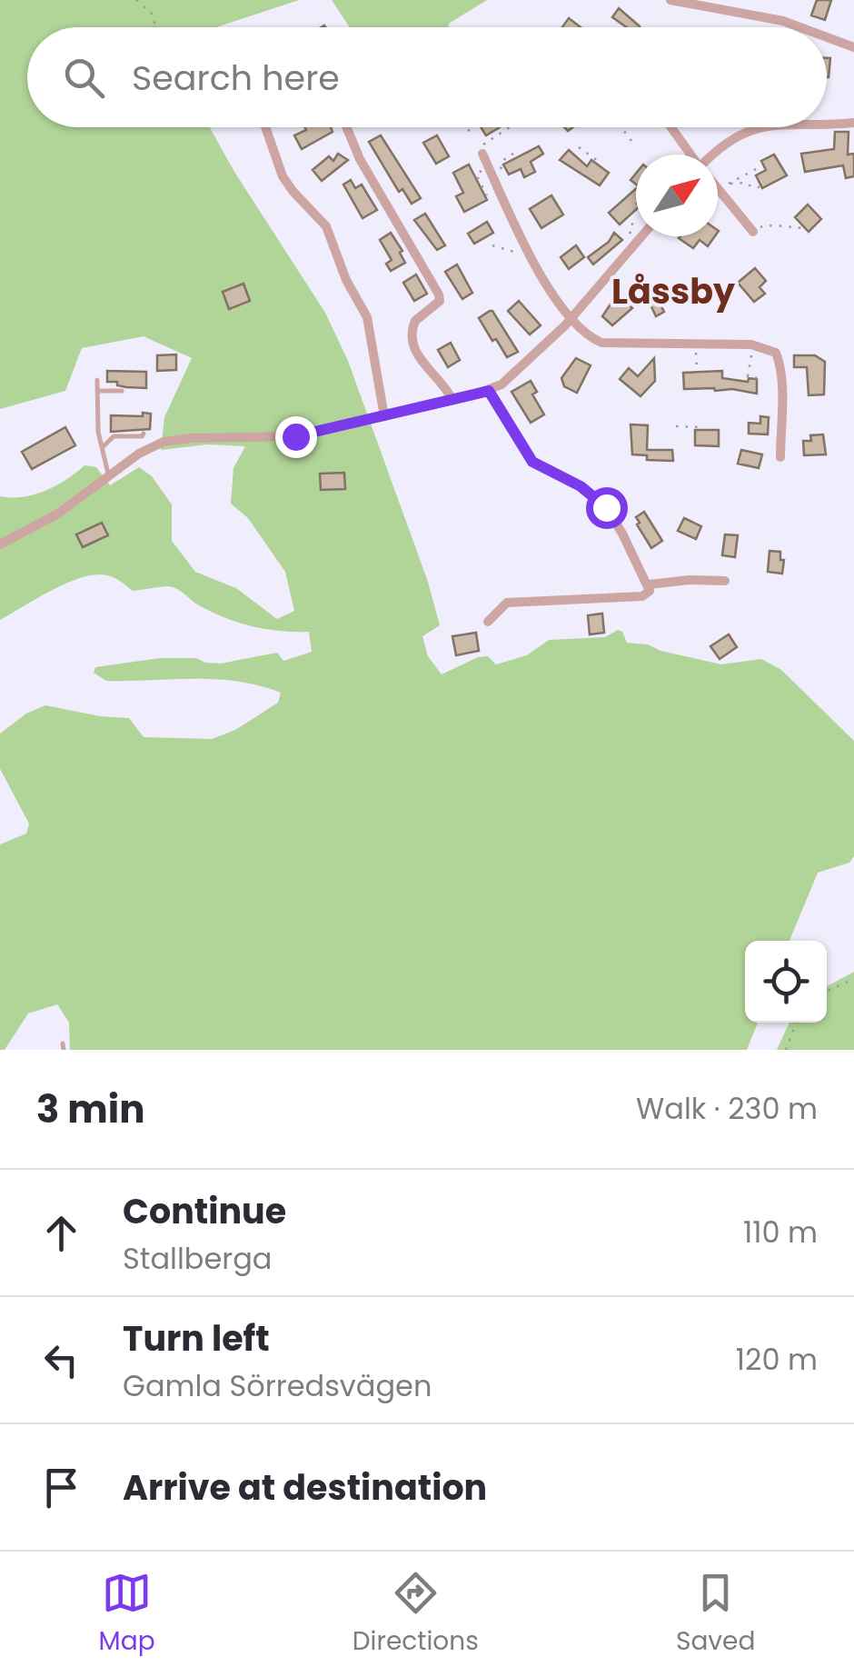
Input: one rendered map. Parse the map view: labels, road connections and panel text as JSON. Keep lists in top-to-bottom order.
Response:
{
  "districts": ["Låssby"],
  "north": "top right",
  "page": {
    "search": "Search here",
    "heading": ["3 min", "Walk · 230 m"],
    "list": [
      ["Continue", "Stallberga", "110 m"],
      ["Turn left", "Gamla Sörredsvägen", "120 m"],
      "Arrive at destination"
    ],
    "nav": ["Map", "Directions", "Saved"]
  }
}
